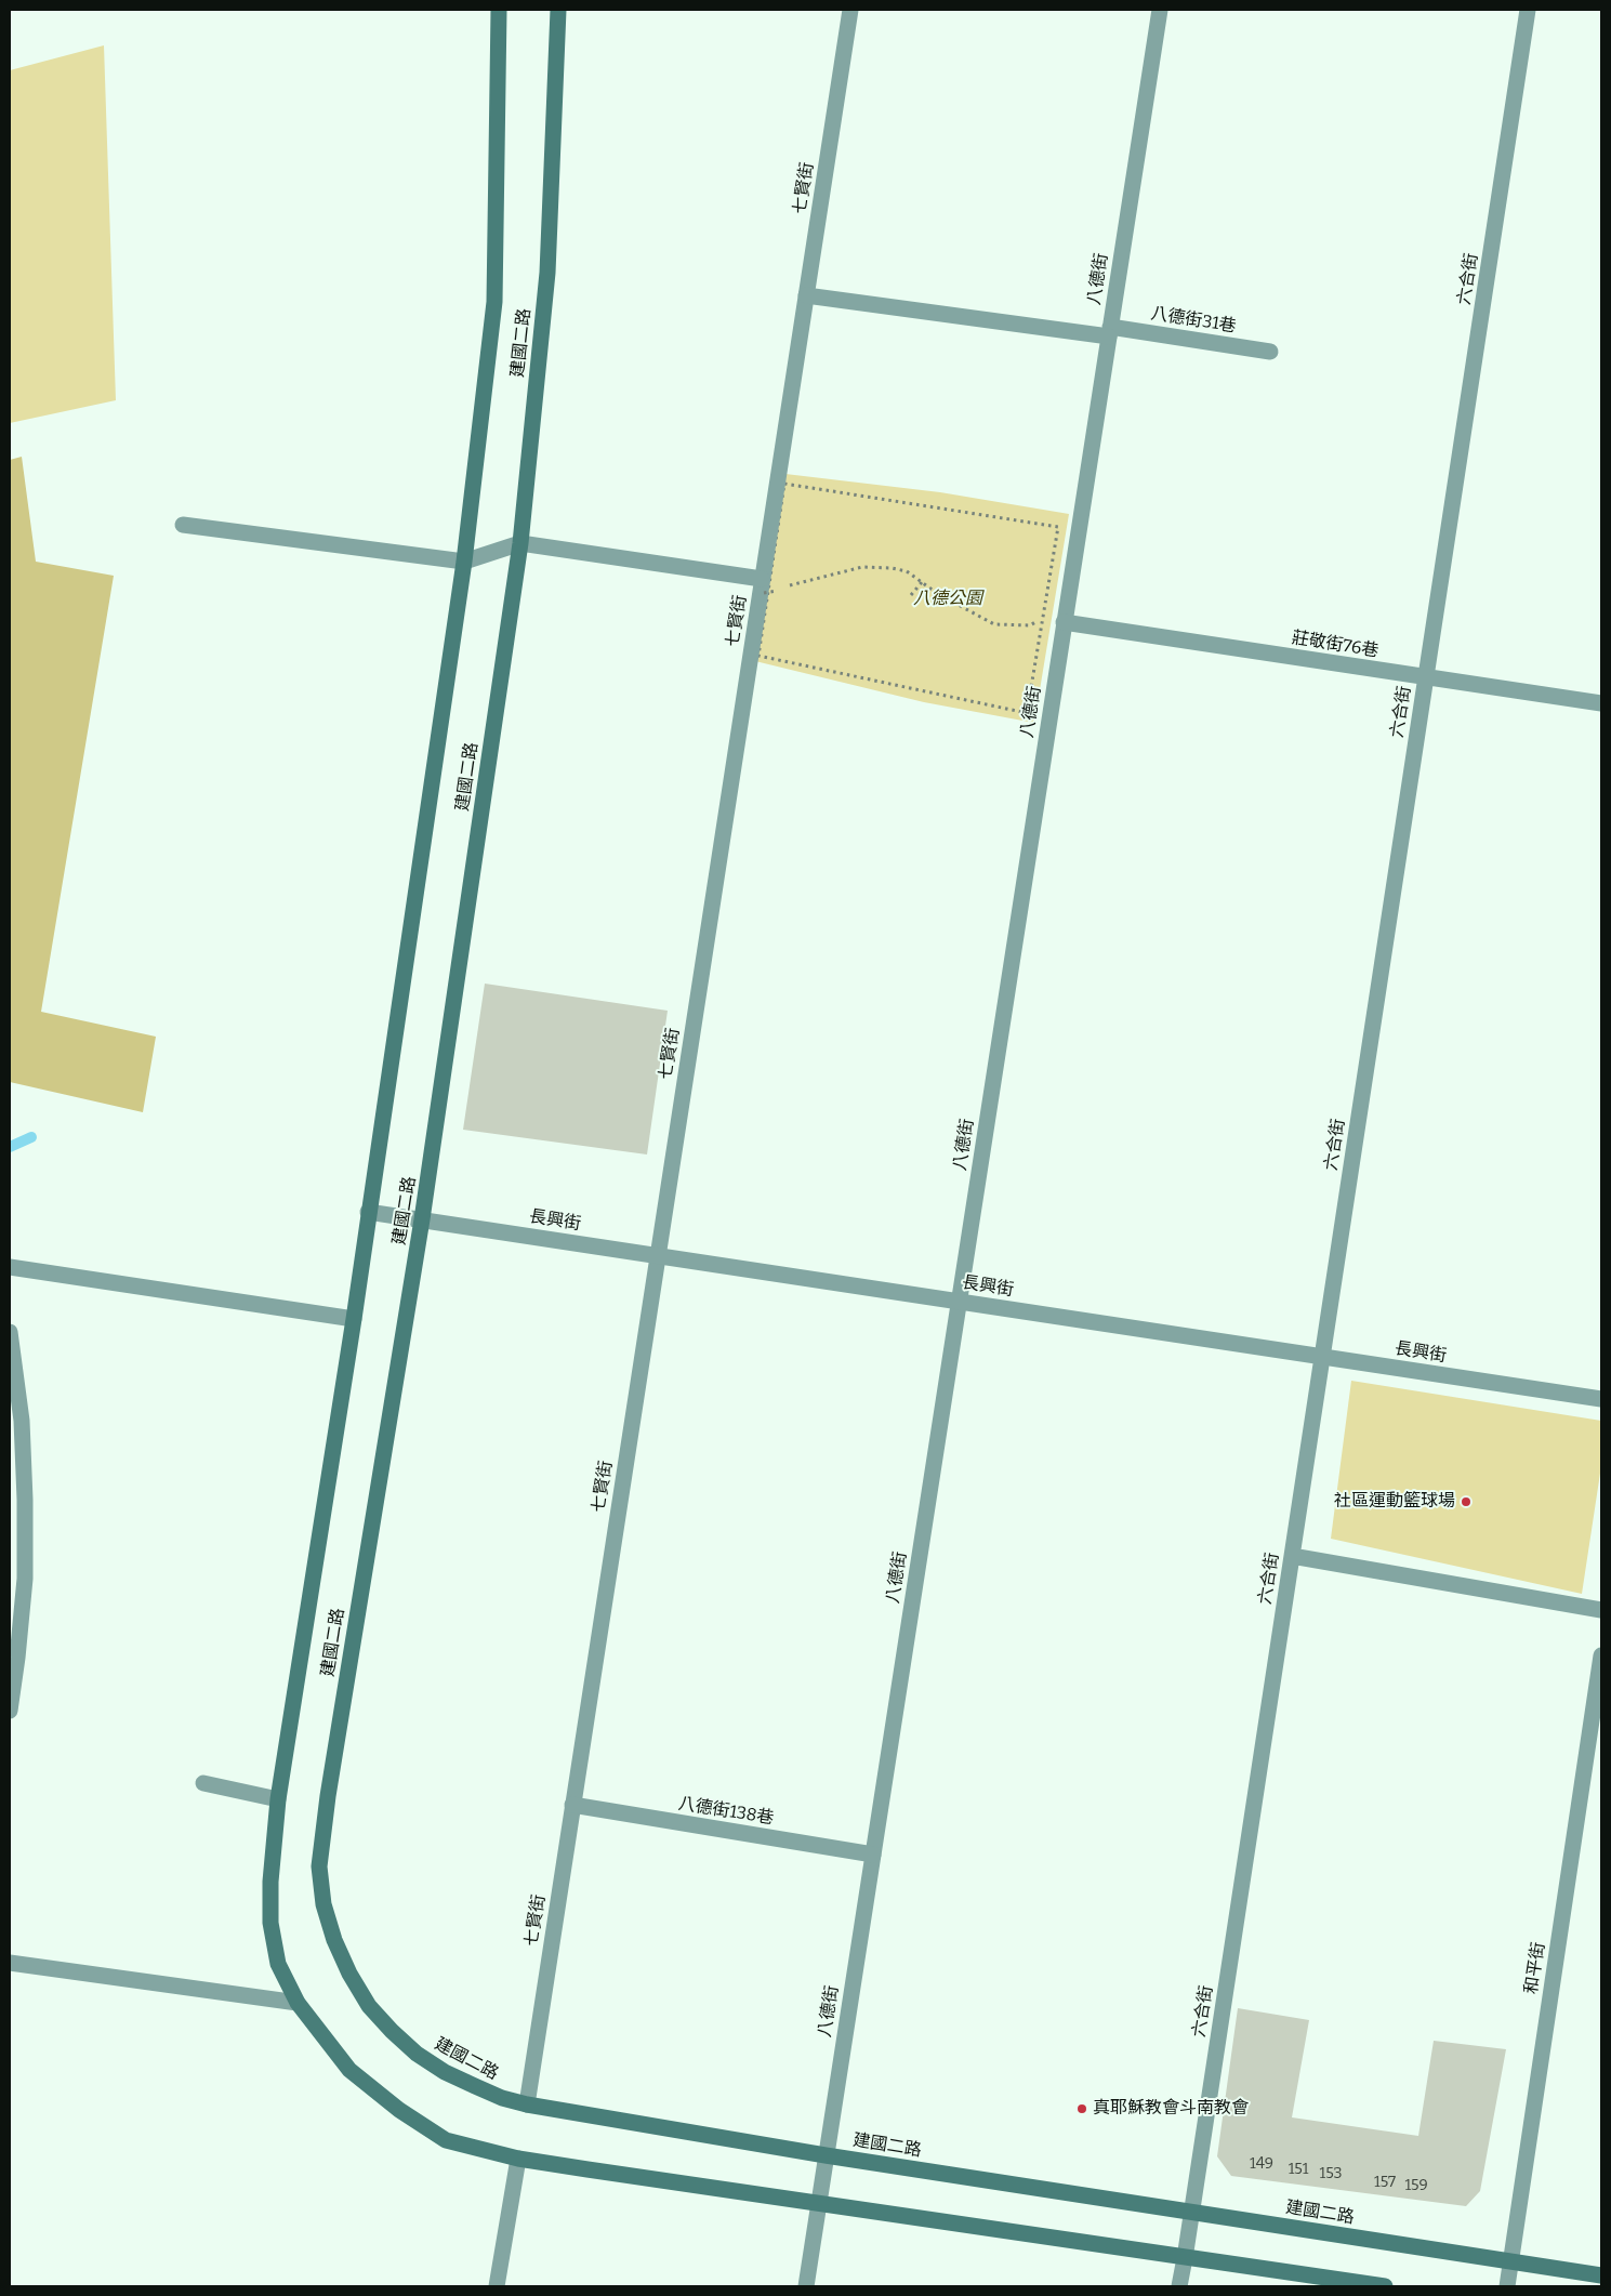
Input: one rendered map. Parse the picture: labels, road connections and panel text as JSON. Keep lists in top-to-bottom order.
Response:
{
  "streets": {
    "street": [
      "七賢街",
      "八德街",
      "六合街",
      "八德街31巷",
      "建國二路",
      "莊敬街76巷",
      "長興街",
      "八德街138巷",
      "和平街"
    ]
  },
  "crossings": [
    ["七賢街", "八德街31巷"],
    ["七賢街", "建國二路"],
    ["七賢街", "長興街"],
    ["七賢街", "八德街138巷"],
    ["八德街", "八德街31巷"],
    ["八德街", "建國二路"],
    ["八德街", "莊敬街76巷"],
    ["八德街", "長興街"],
    ["八德街", "八德街138巷"],
    ["六合街", "建國二路"],
    ["六合街", "莊敬街76巷"],
    ["六合街", "長興街"],
    ["建國二路", "長興街"],
    ["建國二路", "和平街"]
  ],
  "parks": ["八德公園"],
  "places": ["社區運動籃球場", "真耶穌教會斗南教會"],
  "house_numbers": [
    "149",
    "151",
    "153",
    "157",
    "159"
  ]
}
